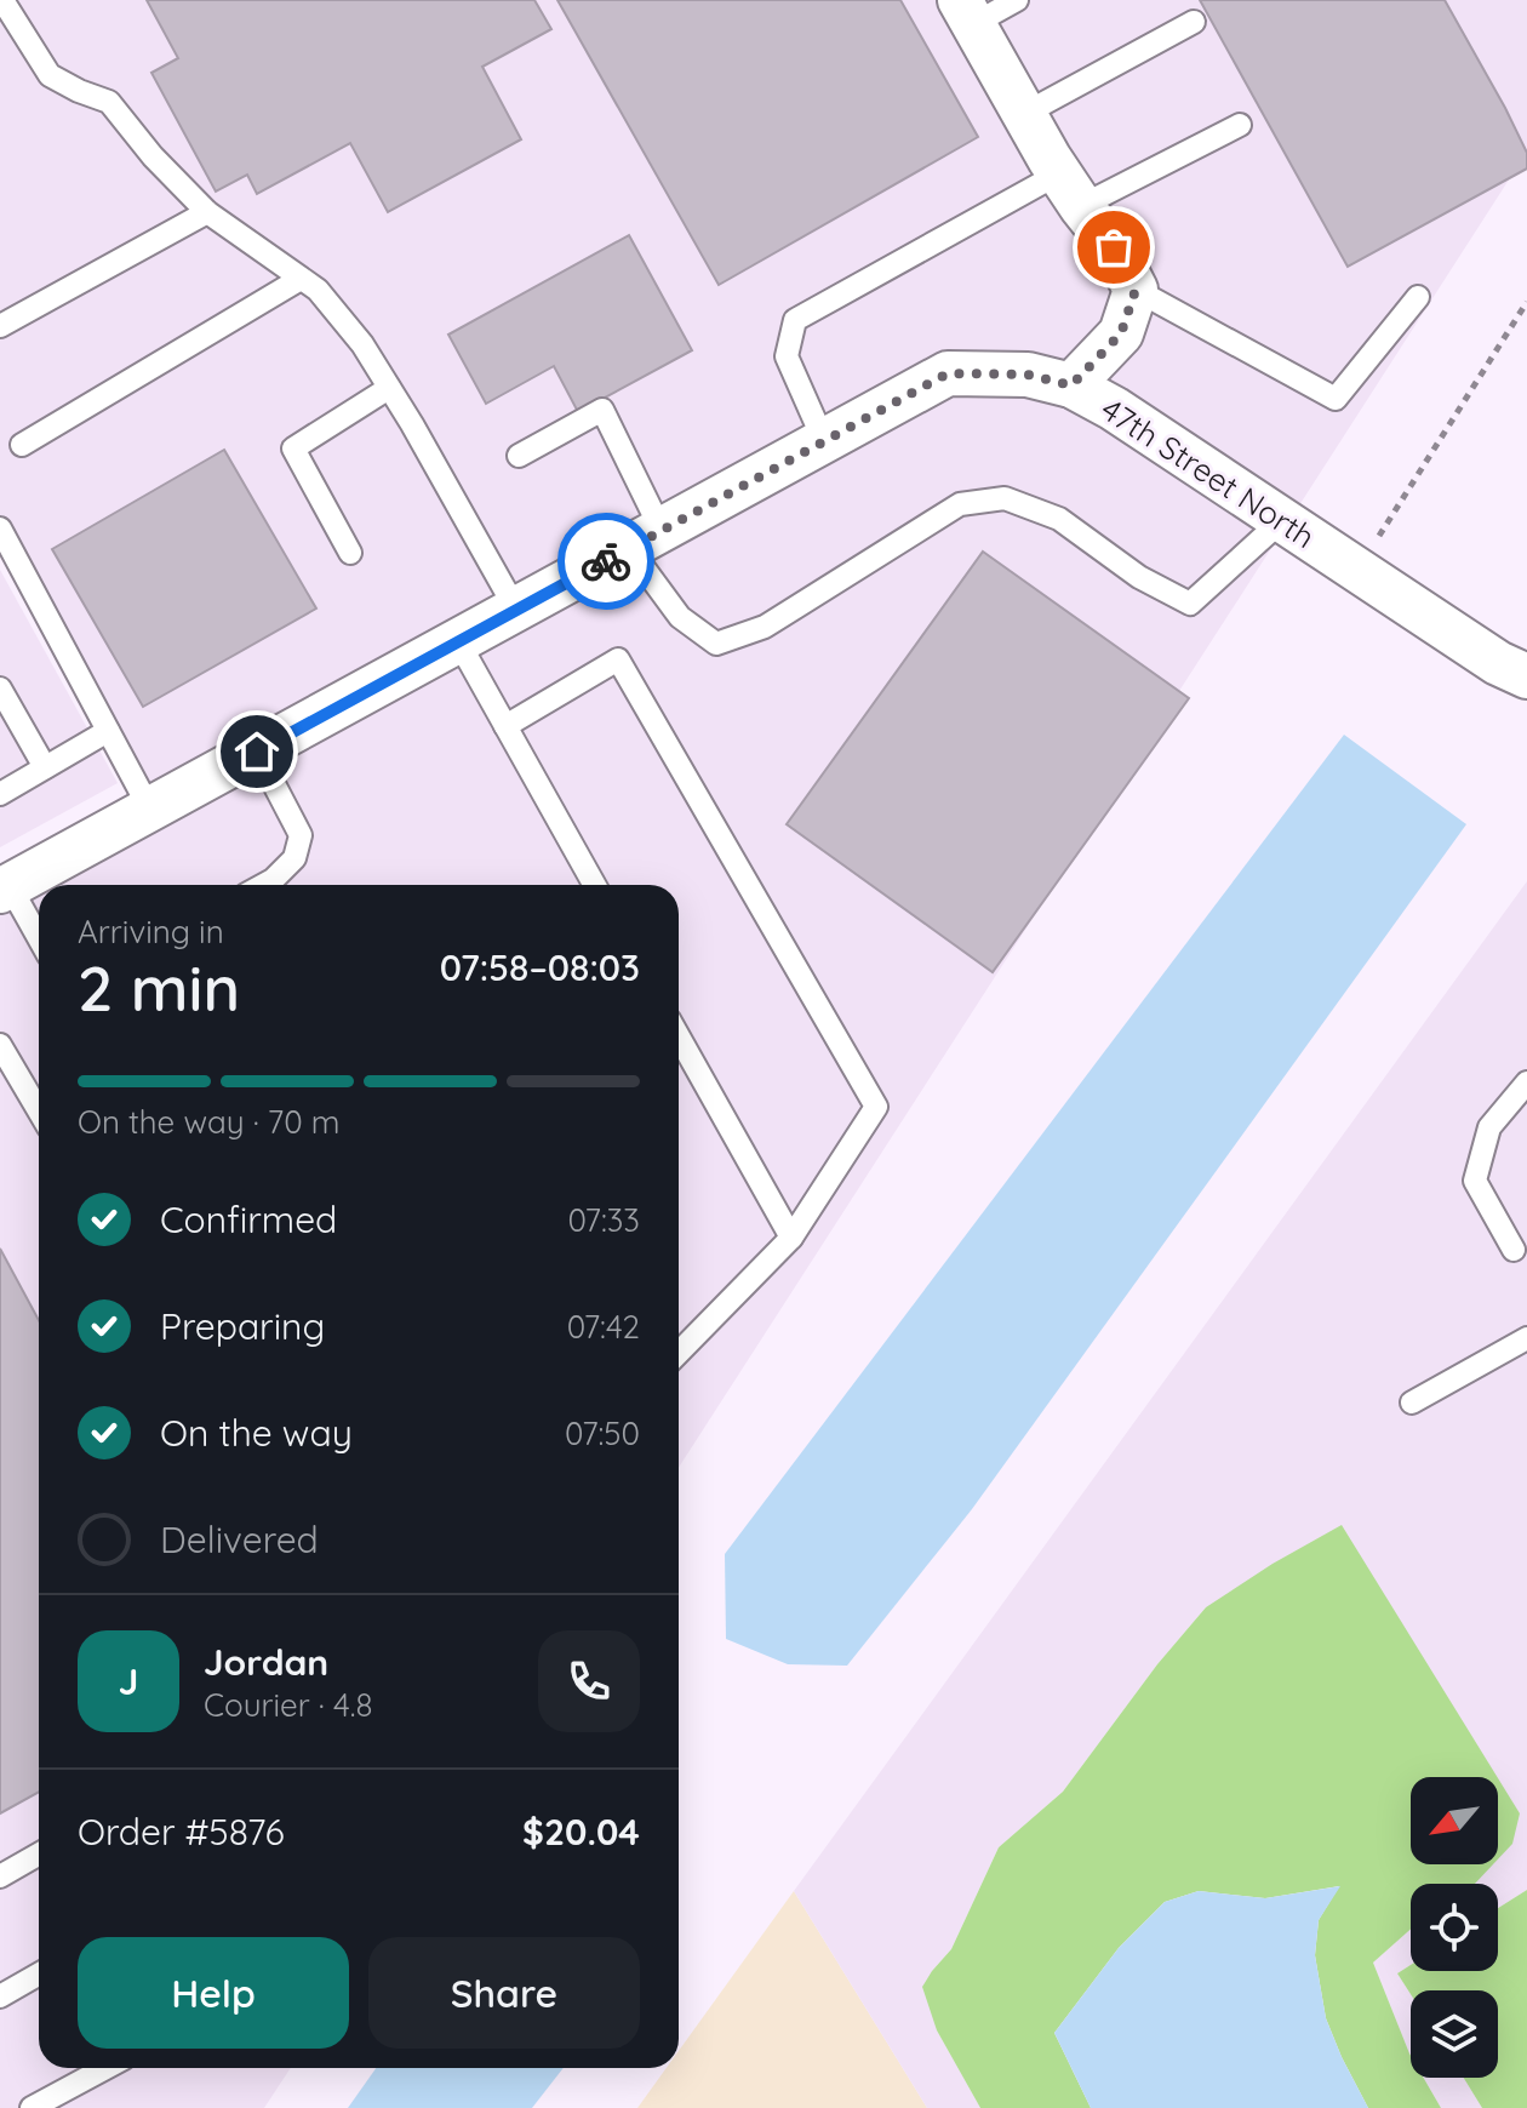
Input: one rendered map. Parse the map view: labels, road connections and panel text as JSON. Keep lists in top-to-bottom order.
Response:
{
  "streets": {
    "street": ["47th Street North"]
  },
  "north": "bottom left",
  "page": {
    "heading": ["2 min", "Arriving in", "07:58–08:03"],
    "panel": [
      "Jordan",
      "Courier · 4.8",
      "Order #5876",
      "$20.04"
    ],
    "bar": "On the way · 70 m",
    "list": [
      ["Confirmed", "07:33"],
      ["Preparing", "07:42"],
      ["On the way", "07:50"],
      "Delivered"
    ],
    "round": "J",
    "buttons": ["Help", "Share"]
  }
}
